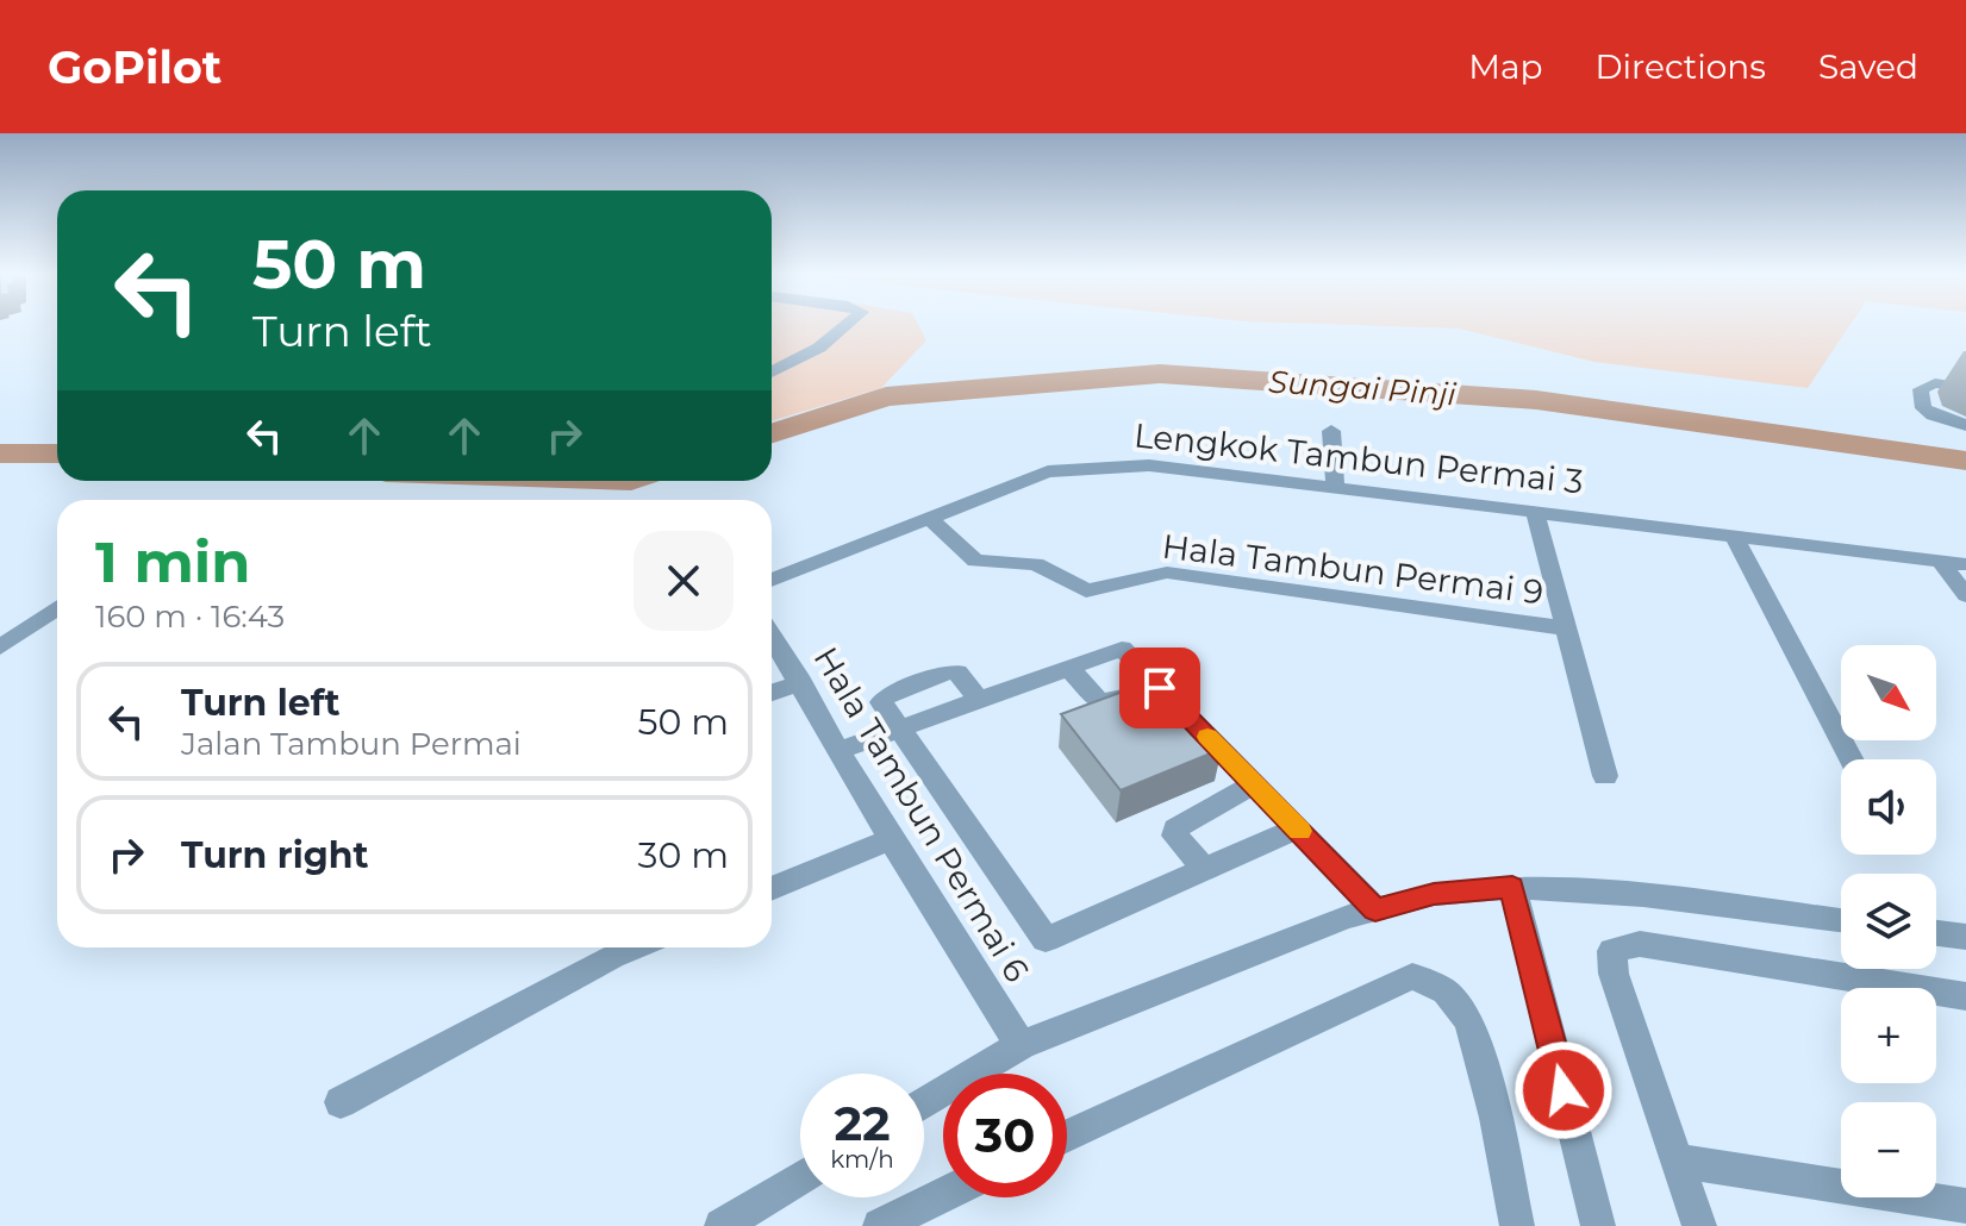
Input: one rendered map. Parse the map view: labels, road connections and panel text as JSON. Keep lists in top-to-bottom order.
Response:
{
  "streets": {
    "street": ["Lengkok Tambun Permai 3", "Hala Tambun Permai 9", "Hala Tambun Permai 6"]
  },
  "crossings": [
    ["Lengkok Tambun Permai 3", "Hala Tambun Permai 9"]
  ],
  "water": ["Sungai Pinji"],
  "north": "bottom right",
  "page": {
    "header": "GoPilot",
    "nav": ["Map", "Directions", "Saved"],
    "turn": ["50 m", "Turn left"],
    "heading": ["1 min", "160 m · 16:43"],
    "map_buttons": ["+", "−"],
    "list": [
      {
        "name": "Turn left",
        "note": "Jalan Tambun Permai",
        "value": "50 m"
      },
      {
        "name": "Turn right",
        "value": "30 m"
      }
    ],
    "speed": "22 km/h",
    "limit": "30"
  }
}
